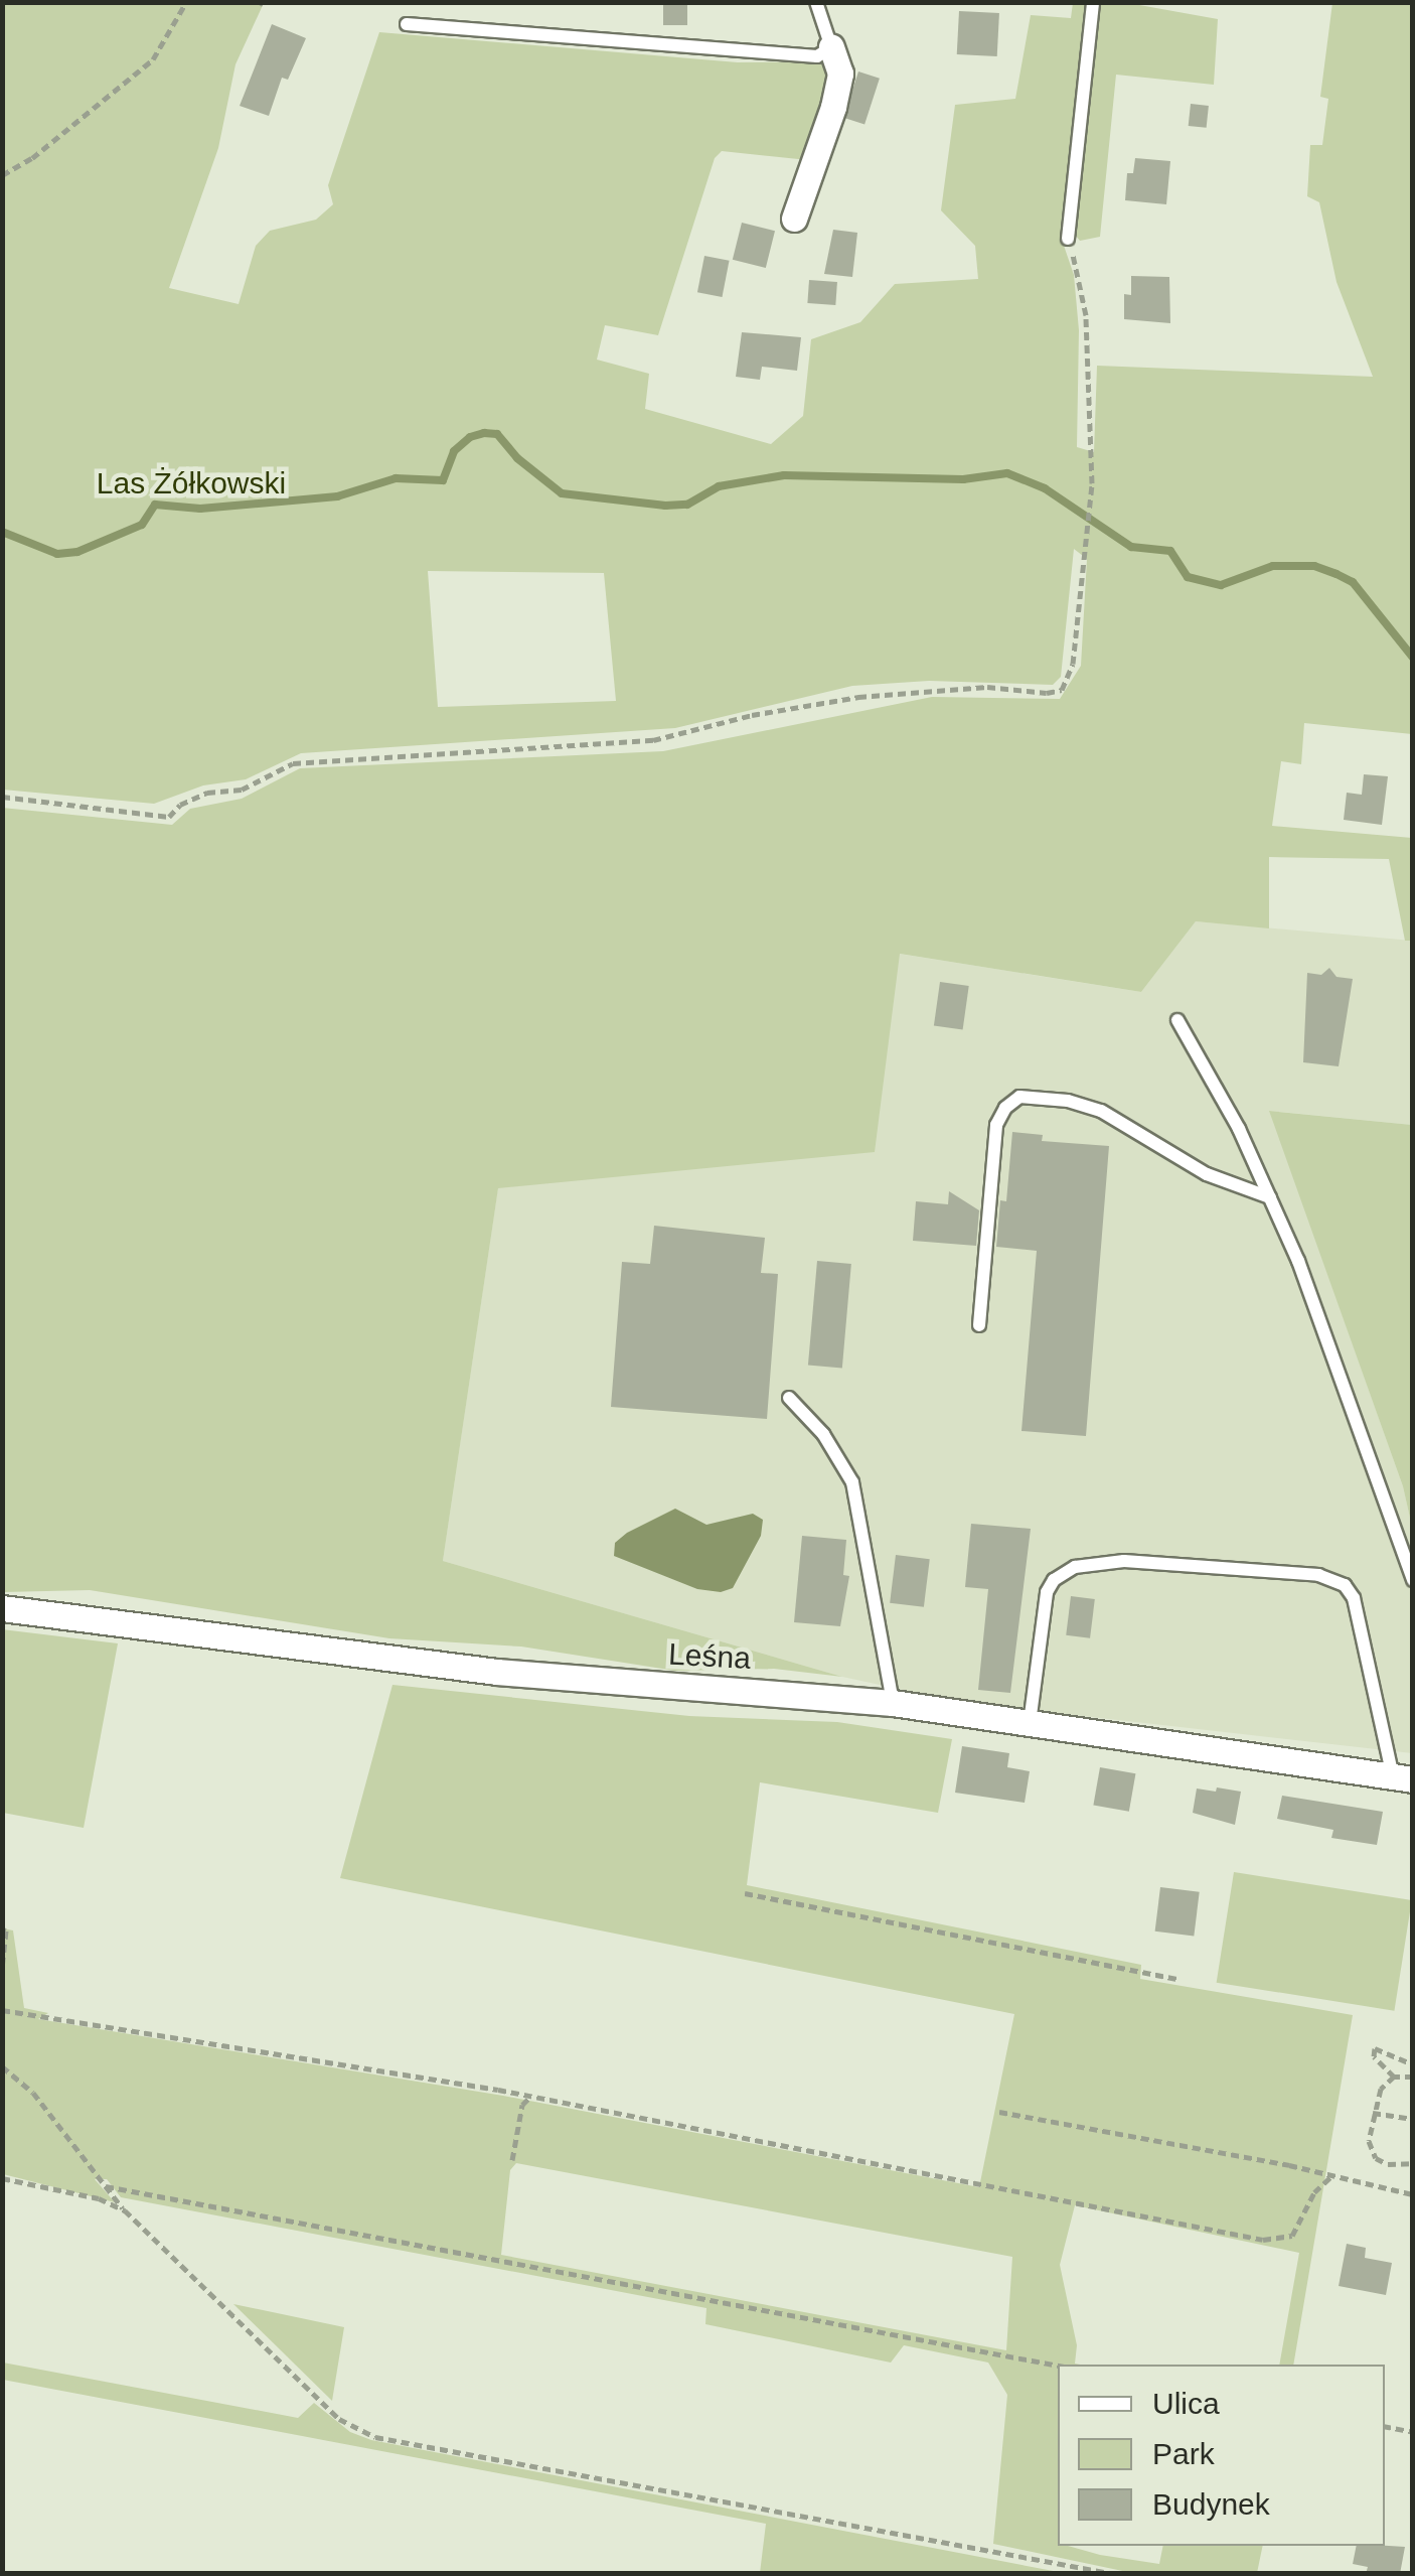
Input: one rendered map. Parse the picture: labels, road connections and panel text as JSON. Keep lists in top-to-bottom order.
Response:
{
  "streets": {
    "street": ["Leśna"]
  },
  "parks": ["Las Żółkowski"],
  "legend": ["Ulica", "Park", "Budynek"]
}
